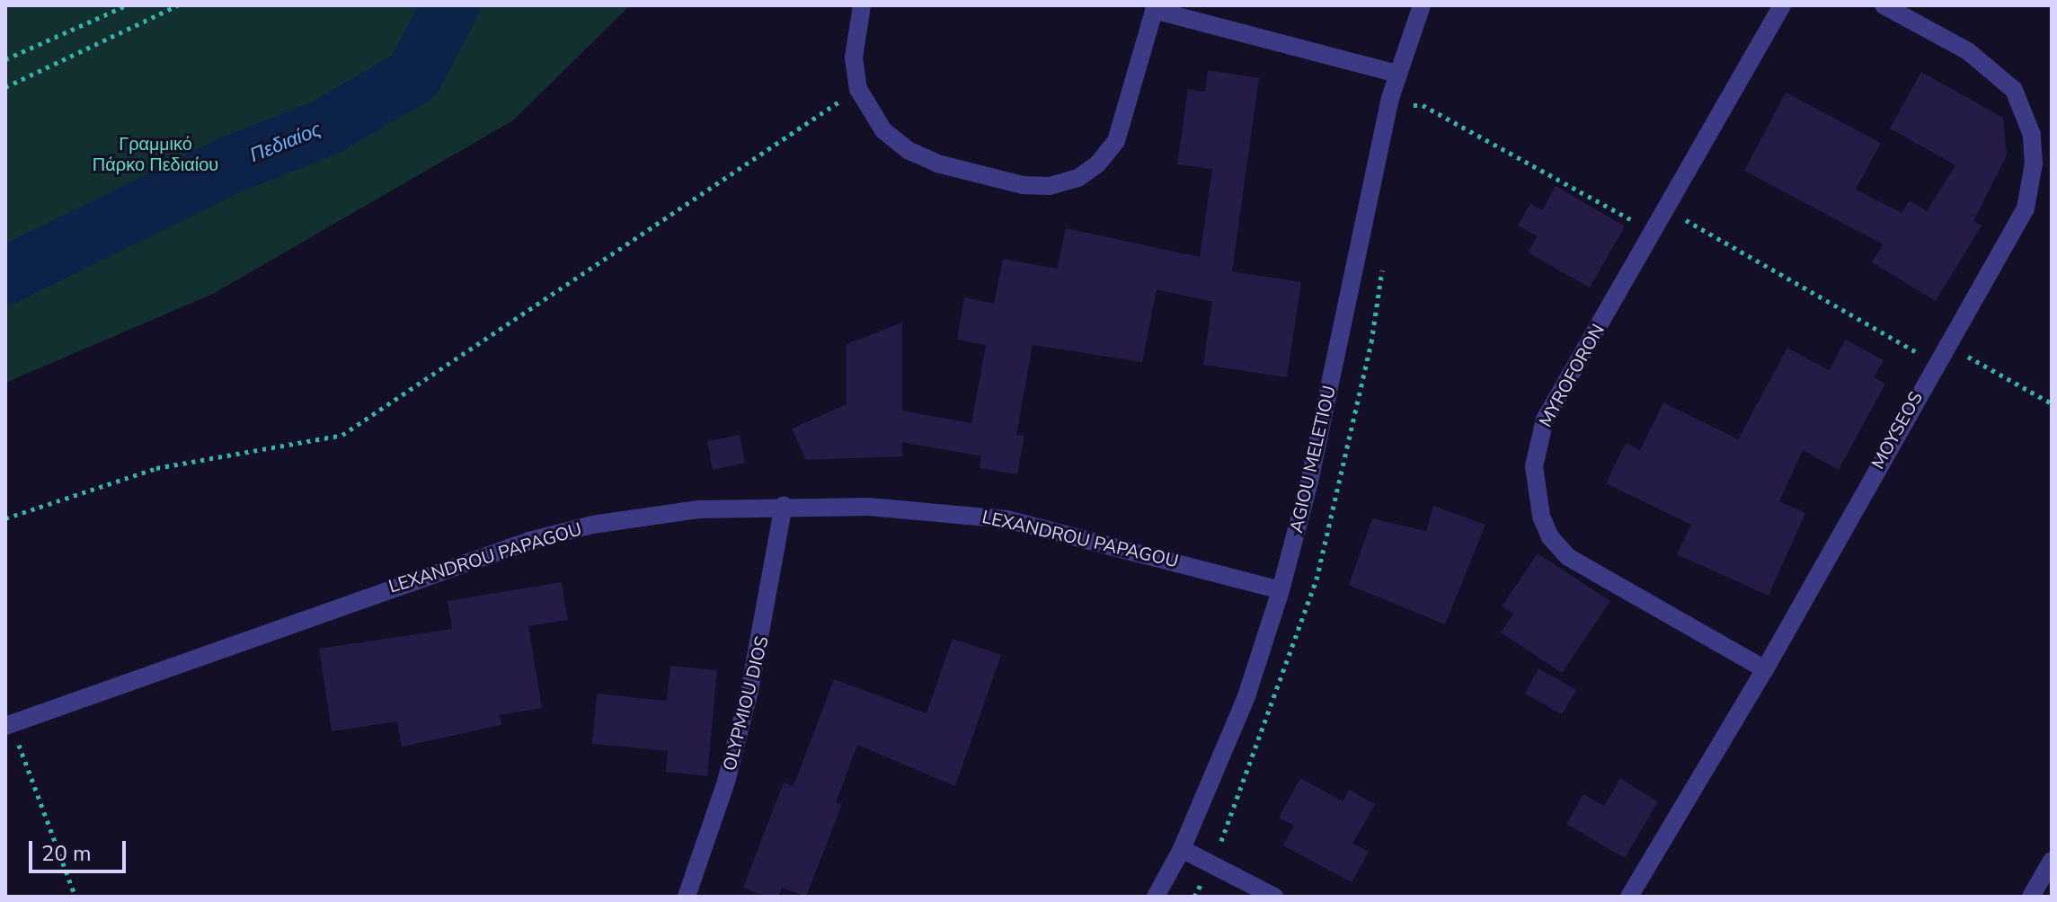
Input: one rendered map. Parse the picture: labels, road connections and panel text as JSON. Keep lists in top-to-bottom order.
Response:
{
  "streets": {
    "street": [
      "MYROFORON",
      "MOYSEOS",
      "AGIOU MELETIOU",
      "LEXANDROU PAPAGOU",
      "OLYPMIOU DIOS"
    ]
  },
  "crossings": [
    ["MYROFORON", "MOYSEOS"],
    ["AGIOU MELETIOU", "LEXANDROU PAPAGOU"],
    ["LEXANDROU PAPAGOU", "OLYPMIOU DIOS"]
  ],
  "water": ["Πεδιαίος"],
  "parks": ["Γραμμικό Πάρκο Πεδιαίου"],
  "scale_bar": "20 m"
}
